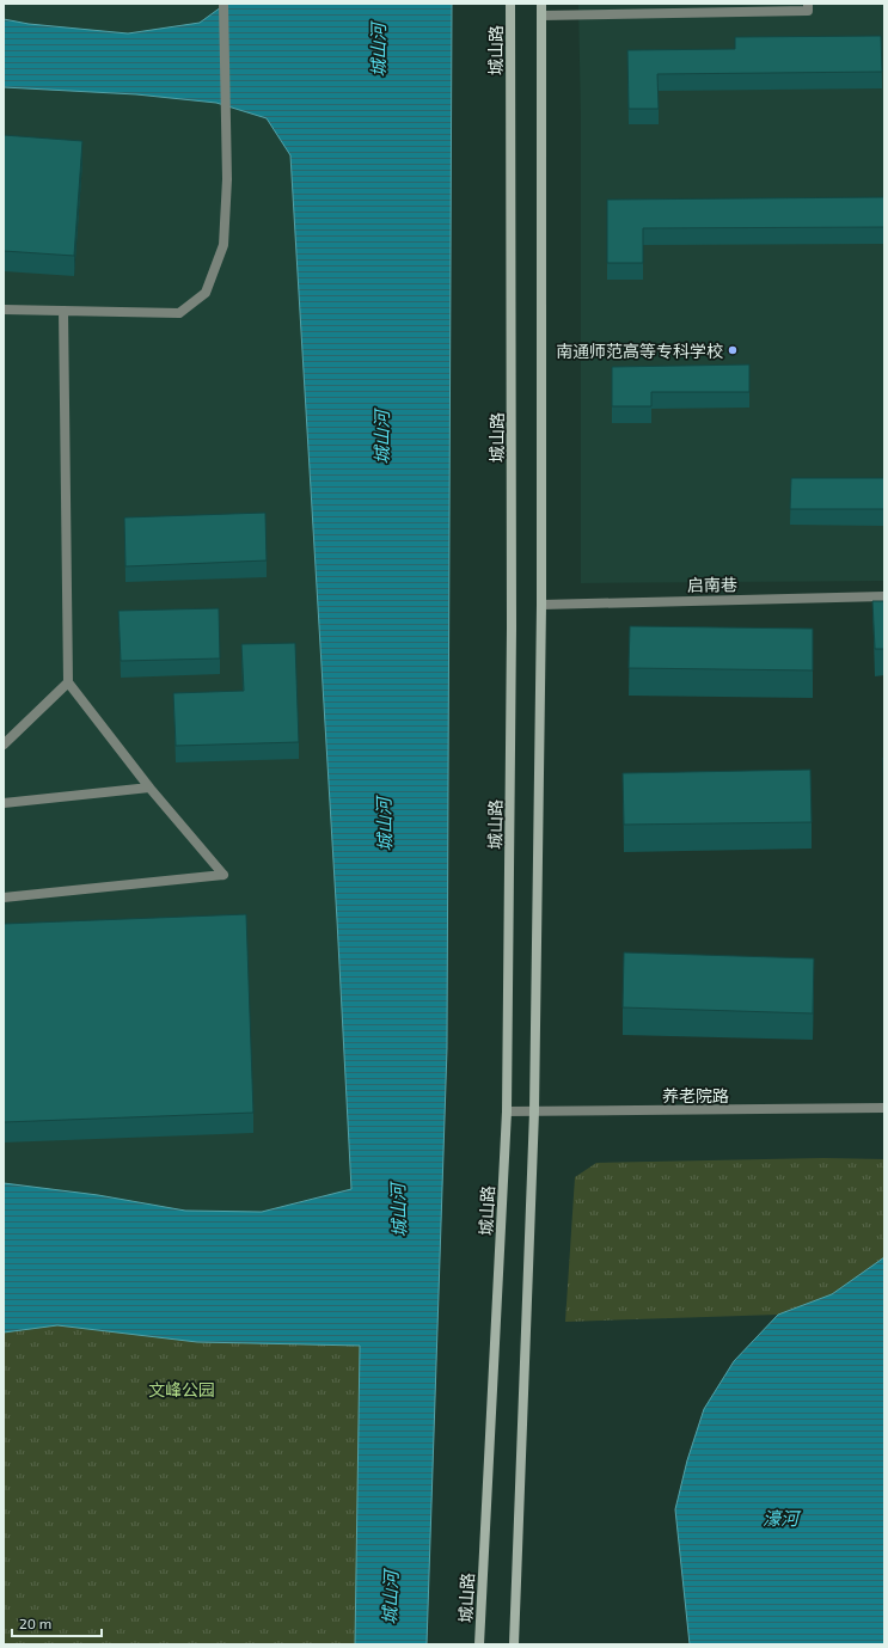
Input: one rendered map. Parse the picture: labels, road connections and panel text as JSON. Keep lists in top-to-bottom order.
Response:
{
  "streets": {
    "main road": ["城山路"],
    "street": ["启南巷", "养老院路"]
  },
  "crossings": [
    ["城山路", "养老院路"]
  ],
  "water": ["城山河", "濠河"],
  "parks": ["文峰公园"],
  "places": ["南通师范高等专科学校"],
  "scale_bar": "20 m"
}
